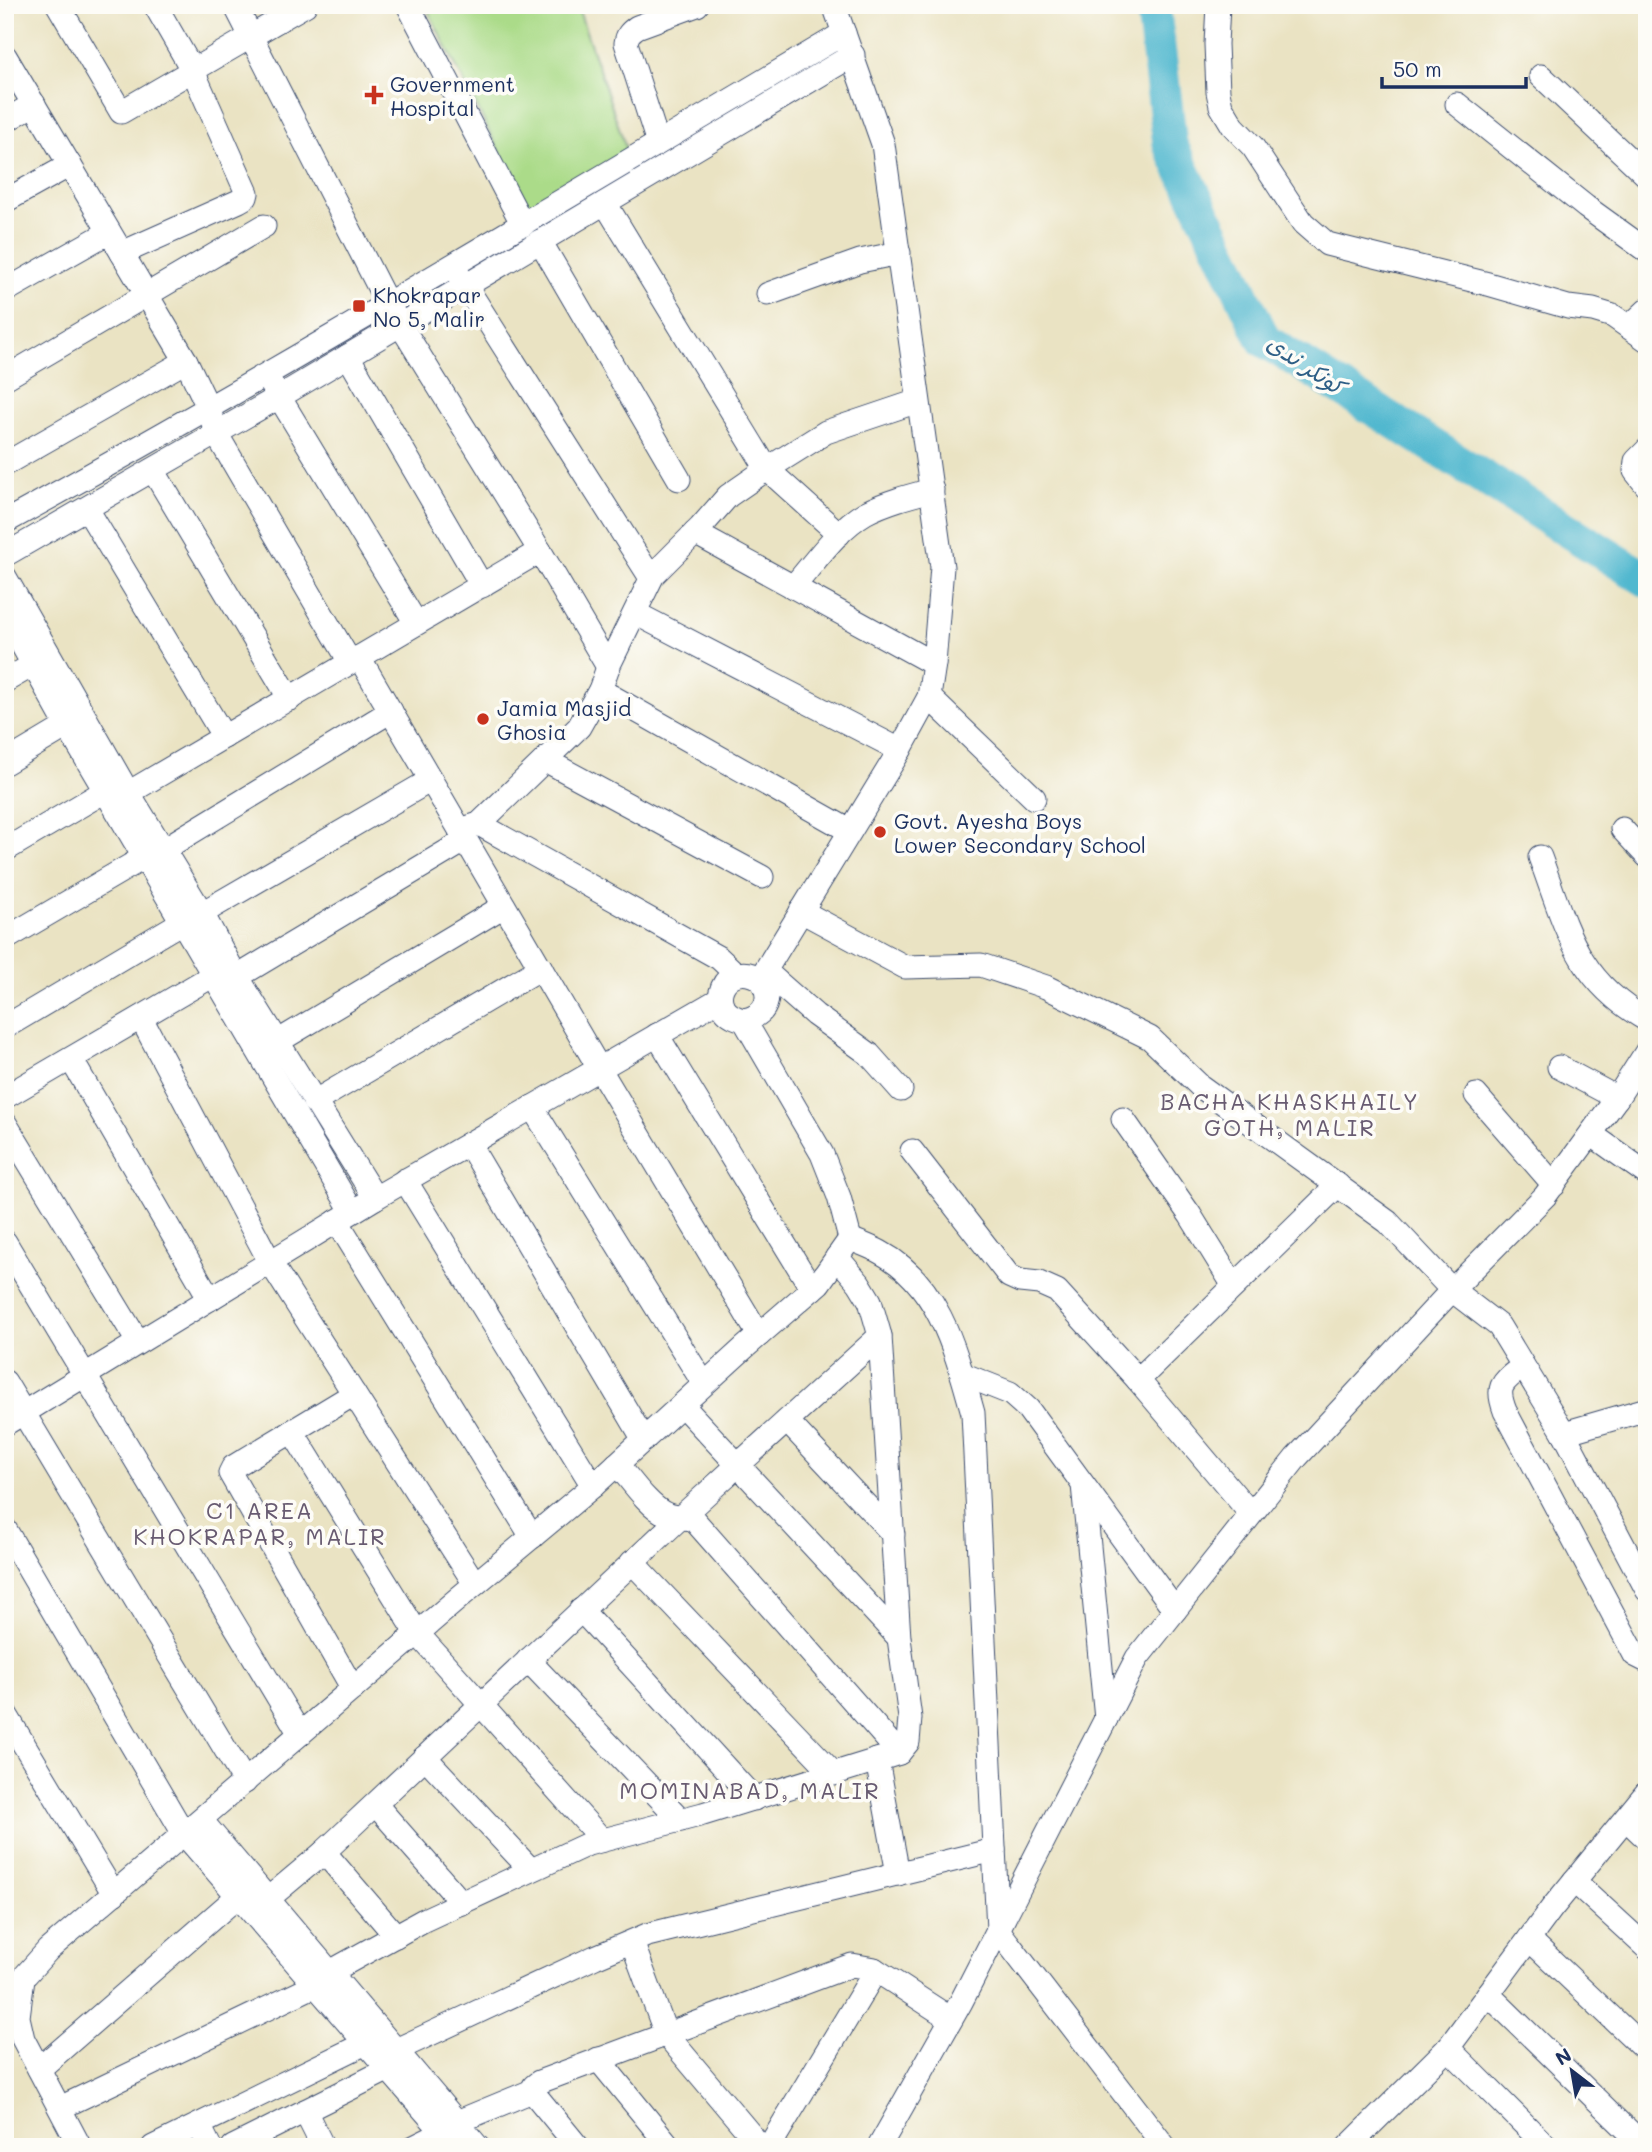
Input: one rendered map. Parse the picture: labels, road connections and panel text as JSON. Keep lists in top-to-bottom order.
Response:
{
  "districts": ["BACHA KHASKHAILY GOTH, MALIR", "C1 AREA KHOKRAPAR, MALIR", "MOMINABAD, MALIR"],
  "water": ["کونکر ندی"],
  "places": {
    "health": ["Government Hospital"],
    "transit": ["Khokrapar No 5, Malir"],
    "other": ["Jamia Masjid Ghosia", "Govt. Ayesha Boys Lower Secondary School"]
  },
  "scale_bar": "50 m",
  "north": "top left"
}
